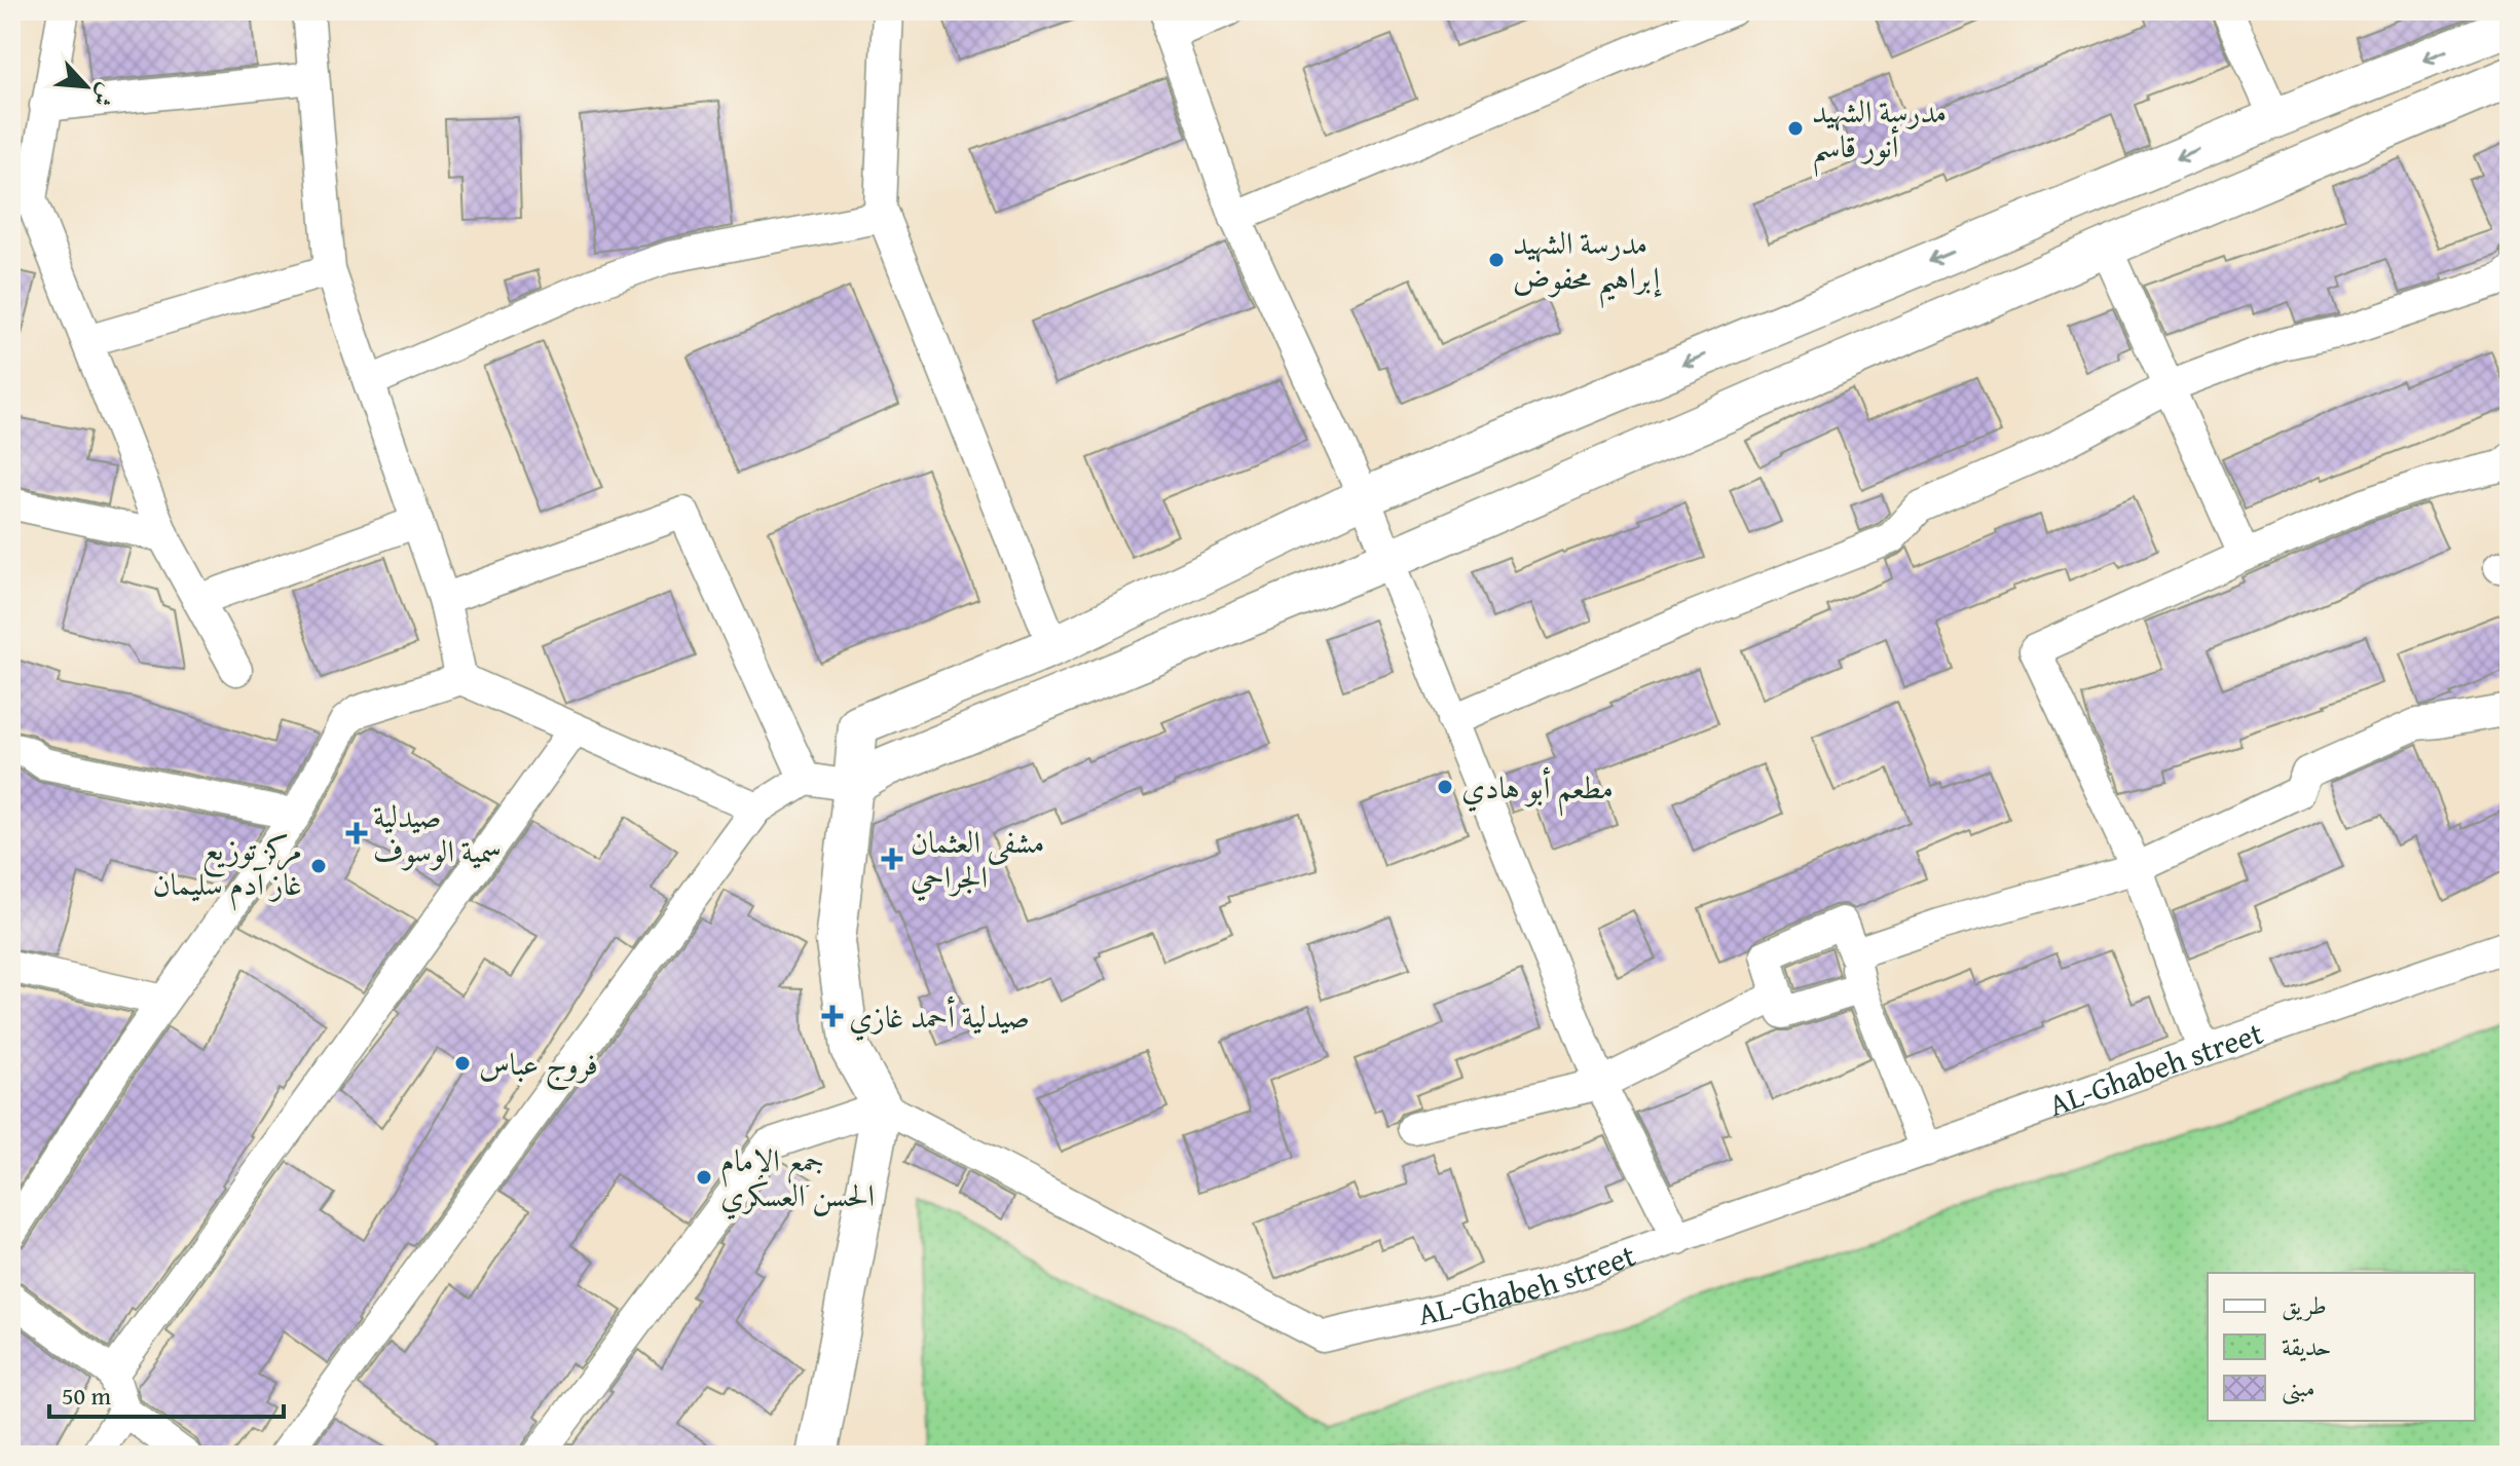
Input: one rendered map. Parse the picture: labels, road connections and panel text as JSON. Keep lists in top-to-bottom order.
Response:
{
  "streets": {
    "street": ["AL-Ghabeh street"]
  },
  "places": {
    "other": [
      "مدرسة الشهيد أنور قاسم",
      "مدرسة الشهيد إبراهيم محفوض",
      "مطعم أبو هادي",
      "مركز توزيع غاز آدم سليمان",
      "فروج عباس",
      "جمع الإمام الحسن العسكري"
    ],
    "health": ["صيدلية سمية الوسوف", "مشفى العثمان الجراحي", "صيدلية أحمد غازي"]
  },
  "legend": ["طريق", "حديقة", "مبنى"],
  "scale_bar": "50 m",
  "north": "bottom right"
}
